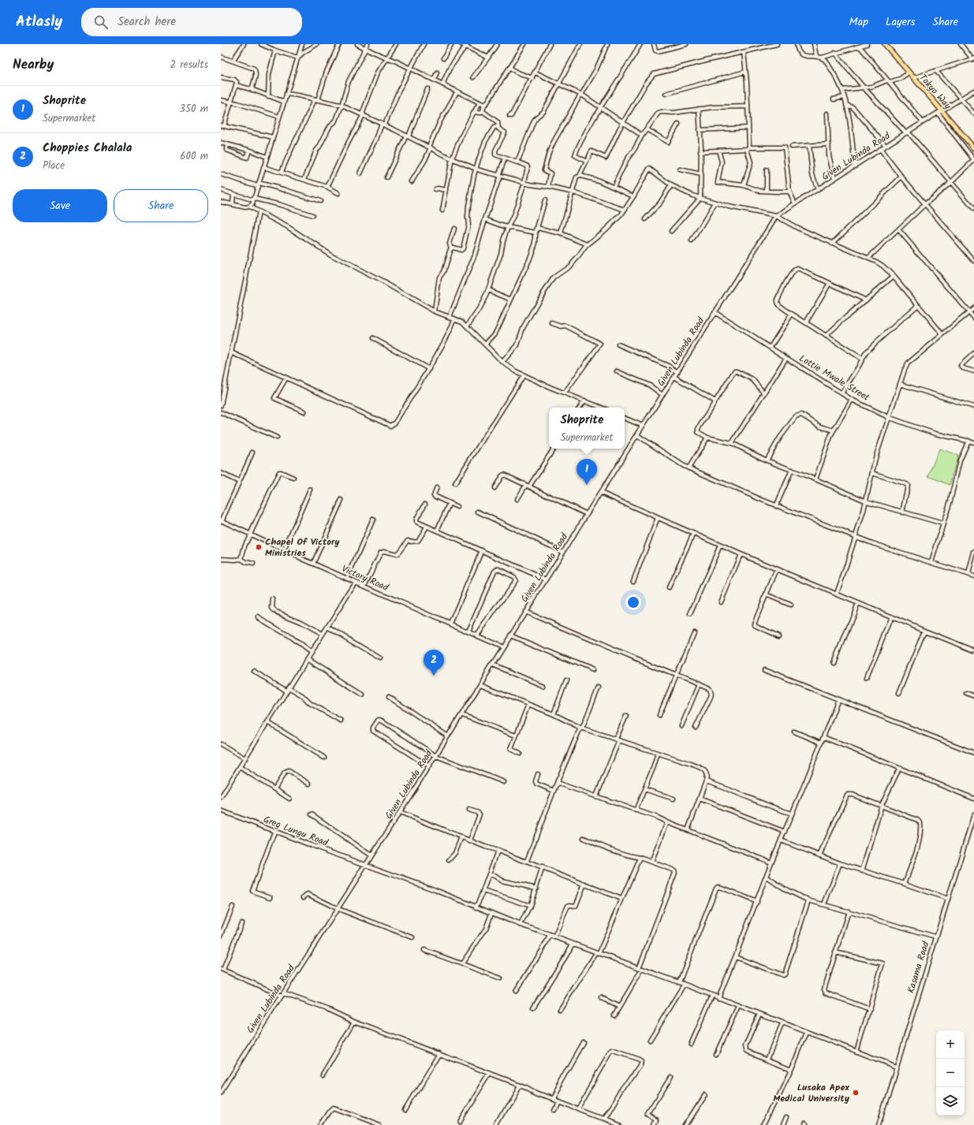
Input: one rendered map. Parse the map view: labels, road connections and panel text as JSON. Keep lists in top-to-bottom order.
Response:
{
  "streets": {
    "main road": ["Tokyo Way"],
    "street": [
      "Given Lubinda Road",
      "Lottie Mwale Street",
      "Victory Road",
      "Greg Lungu Road",
      "Kasama Road"
    ]
  },
  "crossings": [
    ["Tokyo Way", "Given Lubinda Road"],
    ["Given Lubinda Road", "Lottie Mwale Street"],
    ["Given Lubinda Road", "Victory Road"],
    ["Given Lubinda Road", "Greg Lungu Road"],
    ["Greg Lungu Road", "Kasama Road"]
  ],
  "places": ["Chapel Of Victory Ministries", "Lusaka Apex Medical University"],
  "page": {
    "header": "Atlasly",
    "search": "Search here",
    "nav": ["Map", "Layers", "Share"],
    "heading": ["Nearby", "2 results"],
    "list": [
      {
        "mark": "1",
        "name": "Shoprite",
        "note": "Supermarket",
        "value": "350 m"
      },
      {
        "mark": "2",
        "name": "Choppies Chalala",
        "note": "Place",
        "value": "600 m"
      }
    ],
    "buttons": ["Save", "Share"],
    "popup": ["Shoprite", "Supermarket"],
    "pins": ["1", "2"],
    "map_buttons": ["+", "−"]
  }
}
